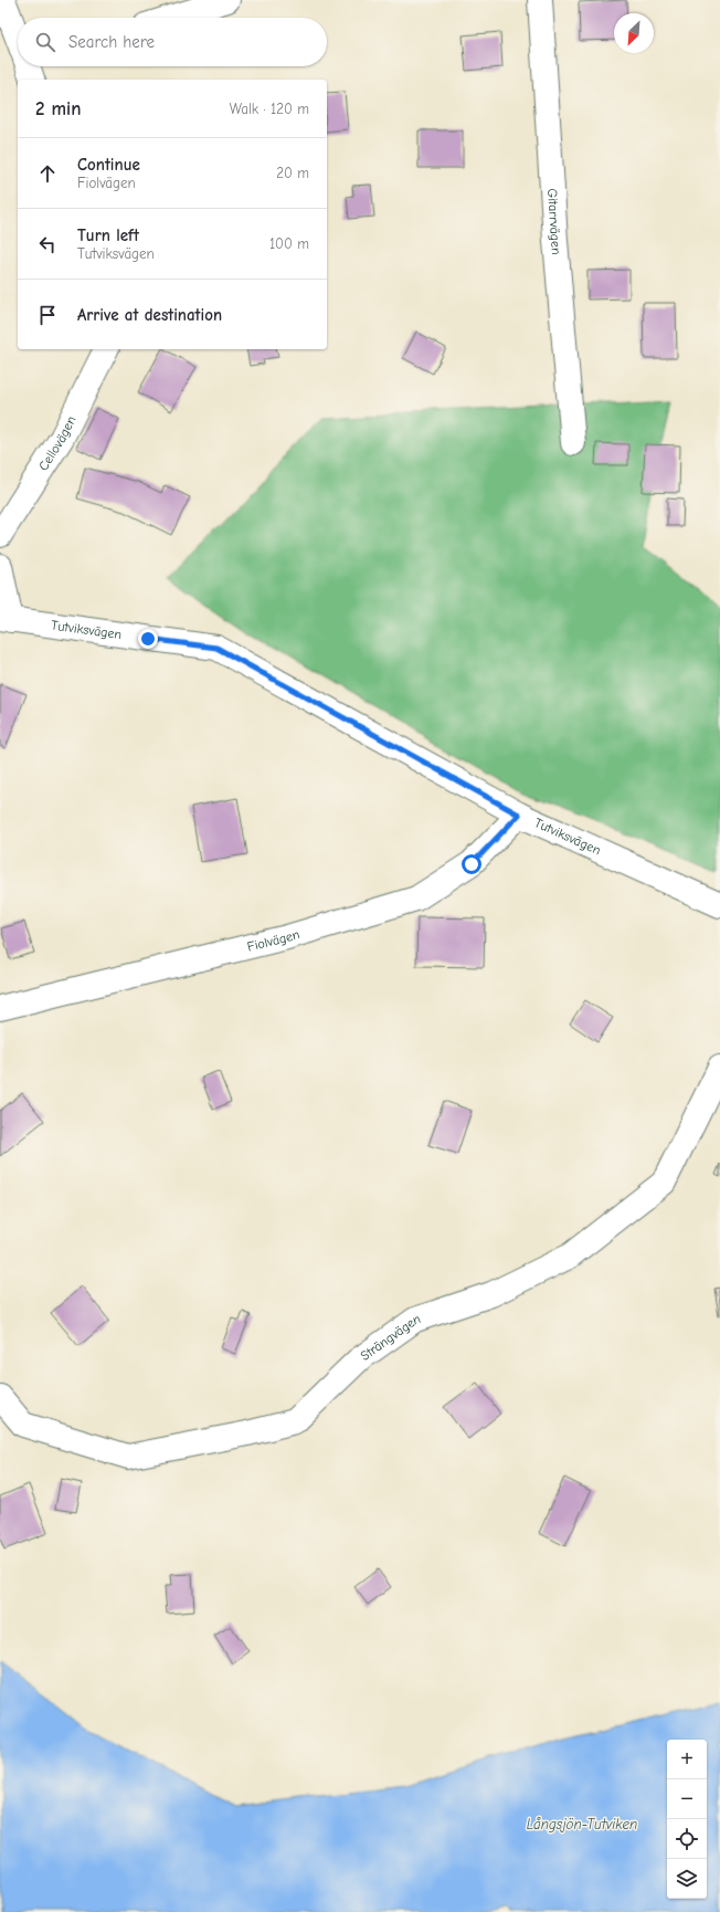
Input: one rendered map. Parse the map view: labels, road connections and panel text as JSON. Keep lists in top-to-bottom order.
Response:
{
  "streets": {
    "street": [
      "Gitarrvägen",
      "Cellovägen",
      "Tutviksvägen",
      "Fiolvägen",
      "Strängvägen"
    ]
  },
  "crossings": [
    ["Tutviksvägen", "Fiolvägen"]
  ],
  "water": ["Långsjön-Tutviken"],
  "north": "bottom left",
  "page": {
    "search": "Search here",
    "heading": ["2 min", "Walk · 120 m"],
    "list": [
      ["Continue", "Fiolvägen", "20 m"],
      ["Turn left", "Tutviksvägen", "100 m"],
      "Arrive at destination"
    ],
    "map_buttons": ["+", "−"]
  }
}
